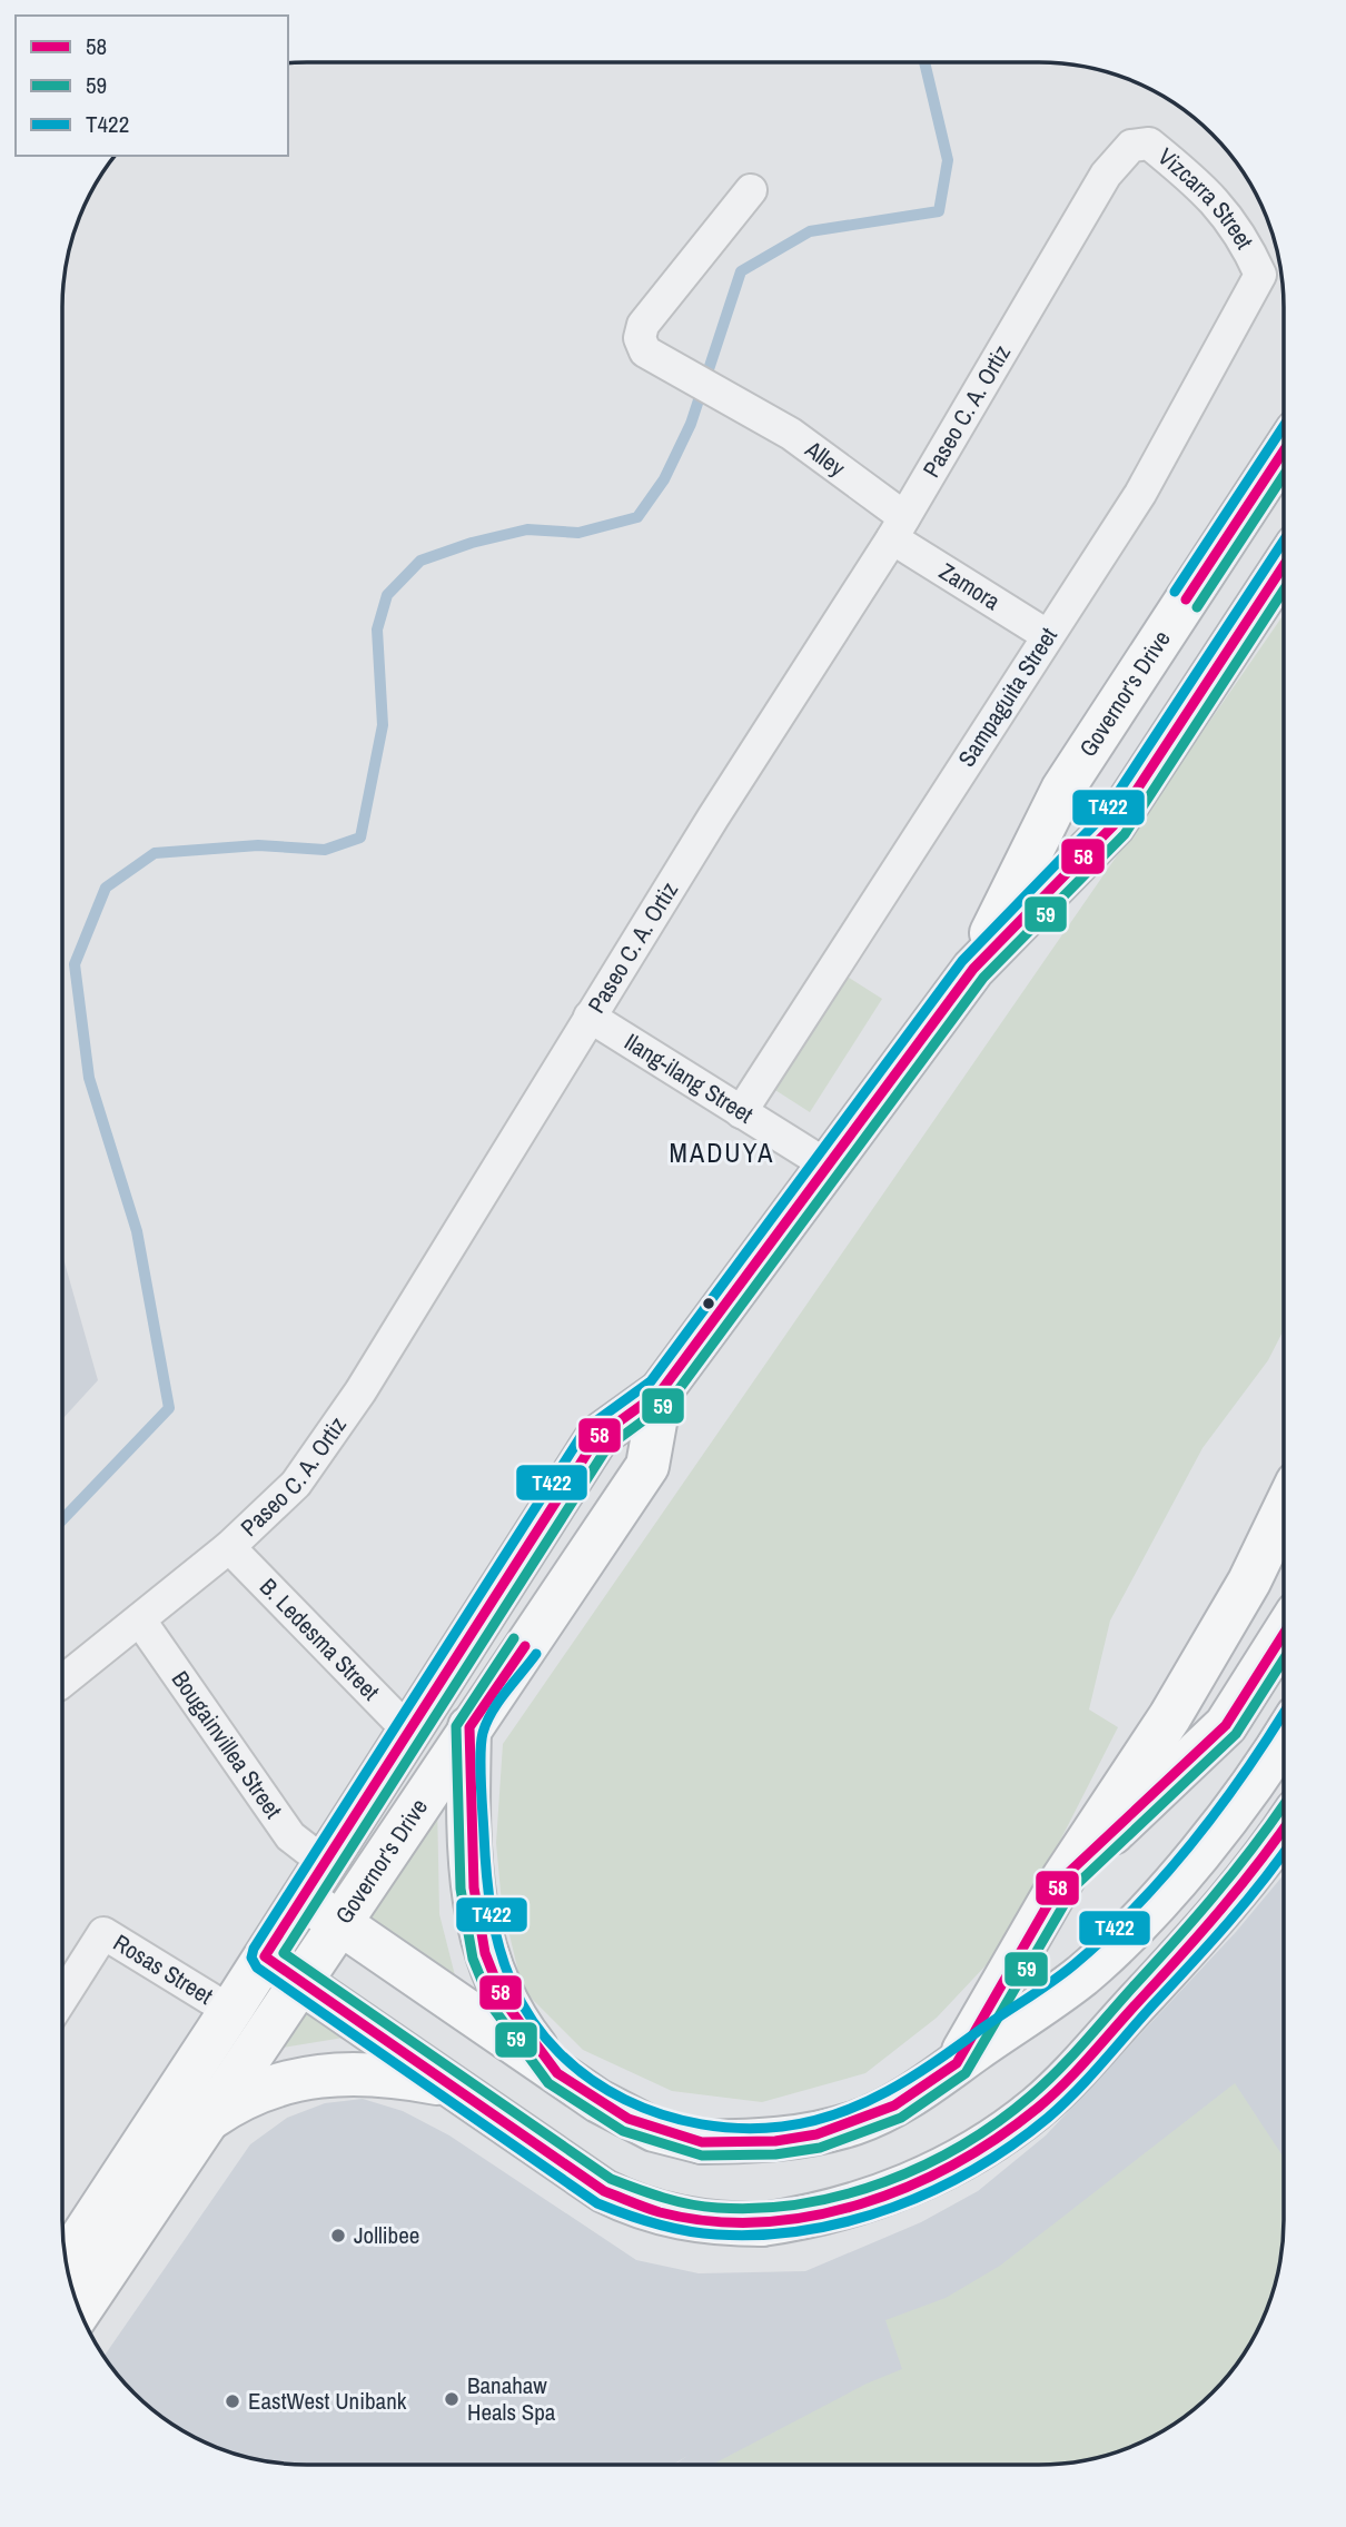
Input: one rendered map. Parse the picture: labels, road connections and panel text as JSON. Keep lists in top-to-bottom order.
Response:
{
  "streets": {
    "highway": ["Governor's Drive"],
    "street": [
      "Vizcarra Street",
      "Paseo C. A. Ortiz",
      "Alley",
      "Zamora",
      "Sampaguita Street",
      "Ilang-ilang Street",
      "B. Ledesma Street",
      "Bougainvillea Street",
      "Rosas Street"
    ]
  },
  "crossings": [
    ["Vizcarra Street", "Paseo C. A. Ortiz"],
    ["Vizcarra Street", "Sampaguita Street"],
    ["Paseo C. A. Ortiz", "Alley"],
    ["Paseo C. A. Ortiz", "Zamora"],
    ["Paseo C. A. Ortiz", "Ilang-ilang Street"],
    ["Paseo C. A. Ortiz", "B. Ledesma Street"],
    ["Paseo C. A. Ortiz", "Bougainvillea Street"],
    ["Alley", "Zamora"],
    ["Zamora", "Sampaguita Street"],
    ["Governor's Drive", "Ilang-ilang Street"],
    ["Governor's Drive", "B. Ledesma Street"],
    ["Governor's Drive", "Bougainvillea Street"],
    ["Governor's Drive", "Rosas Street"],
    ["Sampaguita Street", "Ilang-ilang Street"]
  ],
  "districts": ["MADUYA"],
  "places": ["Jollibee", "Banahaw Heals Spa", "EastWest Unibank"],
  "lines": ["transit line T422", "transit line 58", "transit line 59"],
  "legend": ["58", "59", "T422"]
}
